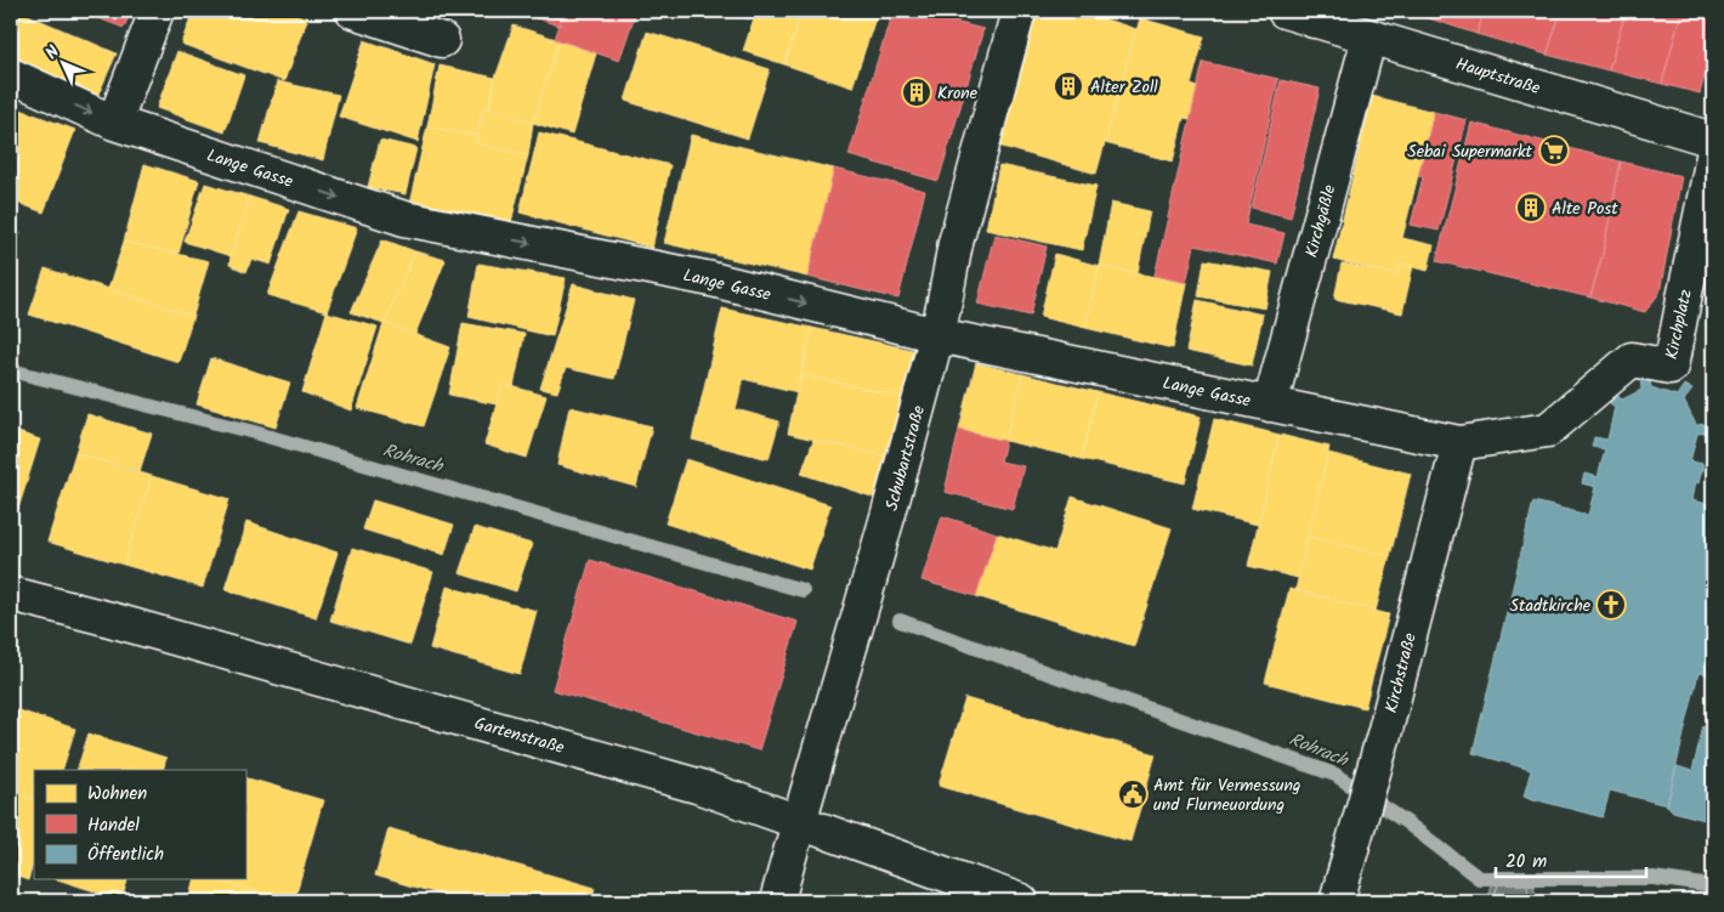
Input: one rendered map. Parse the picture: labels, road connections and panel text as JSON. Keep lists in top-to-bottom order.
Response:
{
  "streets": {
    "street": [
      "Hauptstraße",
      "Lange Gasse",
      "Kirchgäßle",
      "Kirchplatz",
      "Schubartstraße",
      "Kirchstraße",
      "Gartenstraße"
    ]
  },
  "crossings": [
    ["Hauptstraße", "Kirchgäßle"],
    ["Lange Gasse", "Kirchgäßle"],
    ["Lange Gasse", "Kirchplatz"],
    ["Lange Gasse", "Schubartstraße"],
    ["Lange Gasse", "Kirchstraße"],
    ["Kirchplatz", "Kirchstraße"],
    ["Schubartstraße", "Gartenstraße"]
  ],
  "one_way": ["Lange Gasse"],
  "water": ["Rohrach"],
  "places": {
    "building": ["Alter Zoll", "Krone", "Alte Post"],
    "supermarket": ["Sebai Supermarkt"],
    "church": ["Stadtkirche"],
    "public building": ["Amt für Vermessung und Flurneuordung"]
  },
  "legend": ["Wohnen", "Handel", "Öffentlich"],
  "scale_bar": "20 m",
  "north": "top left"
}
